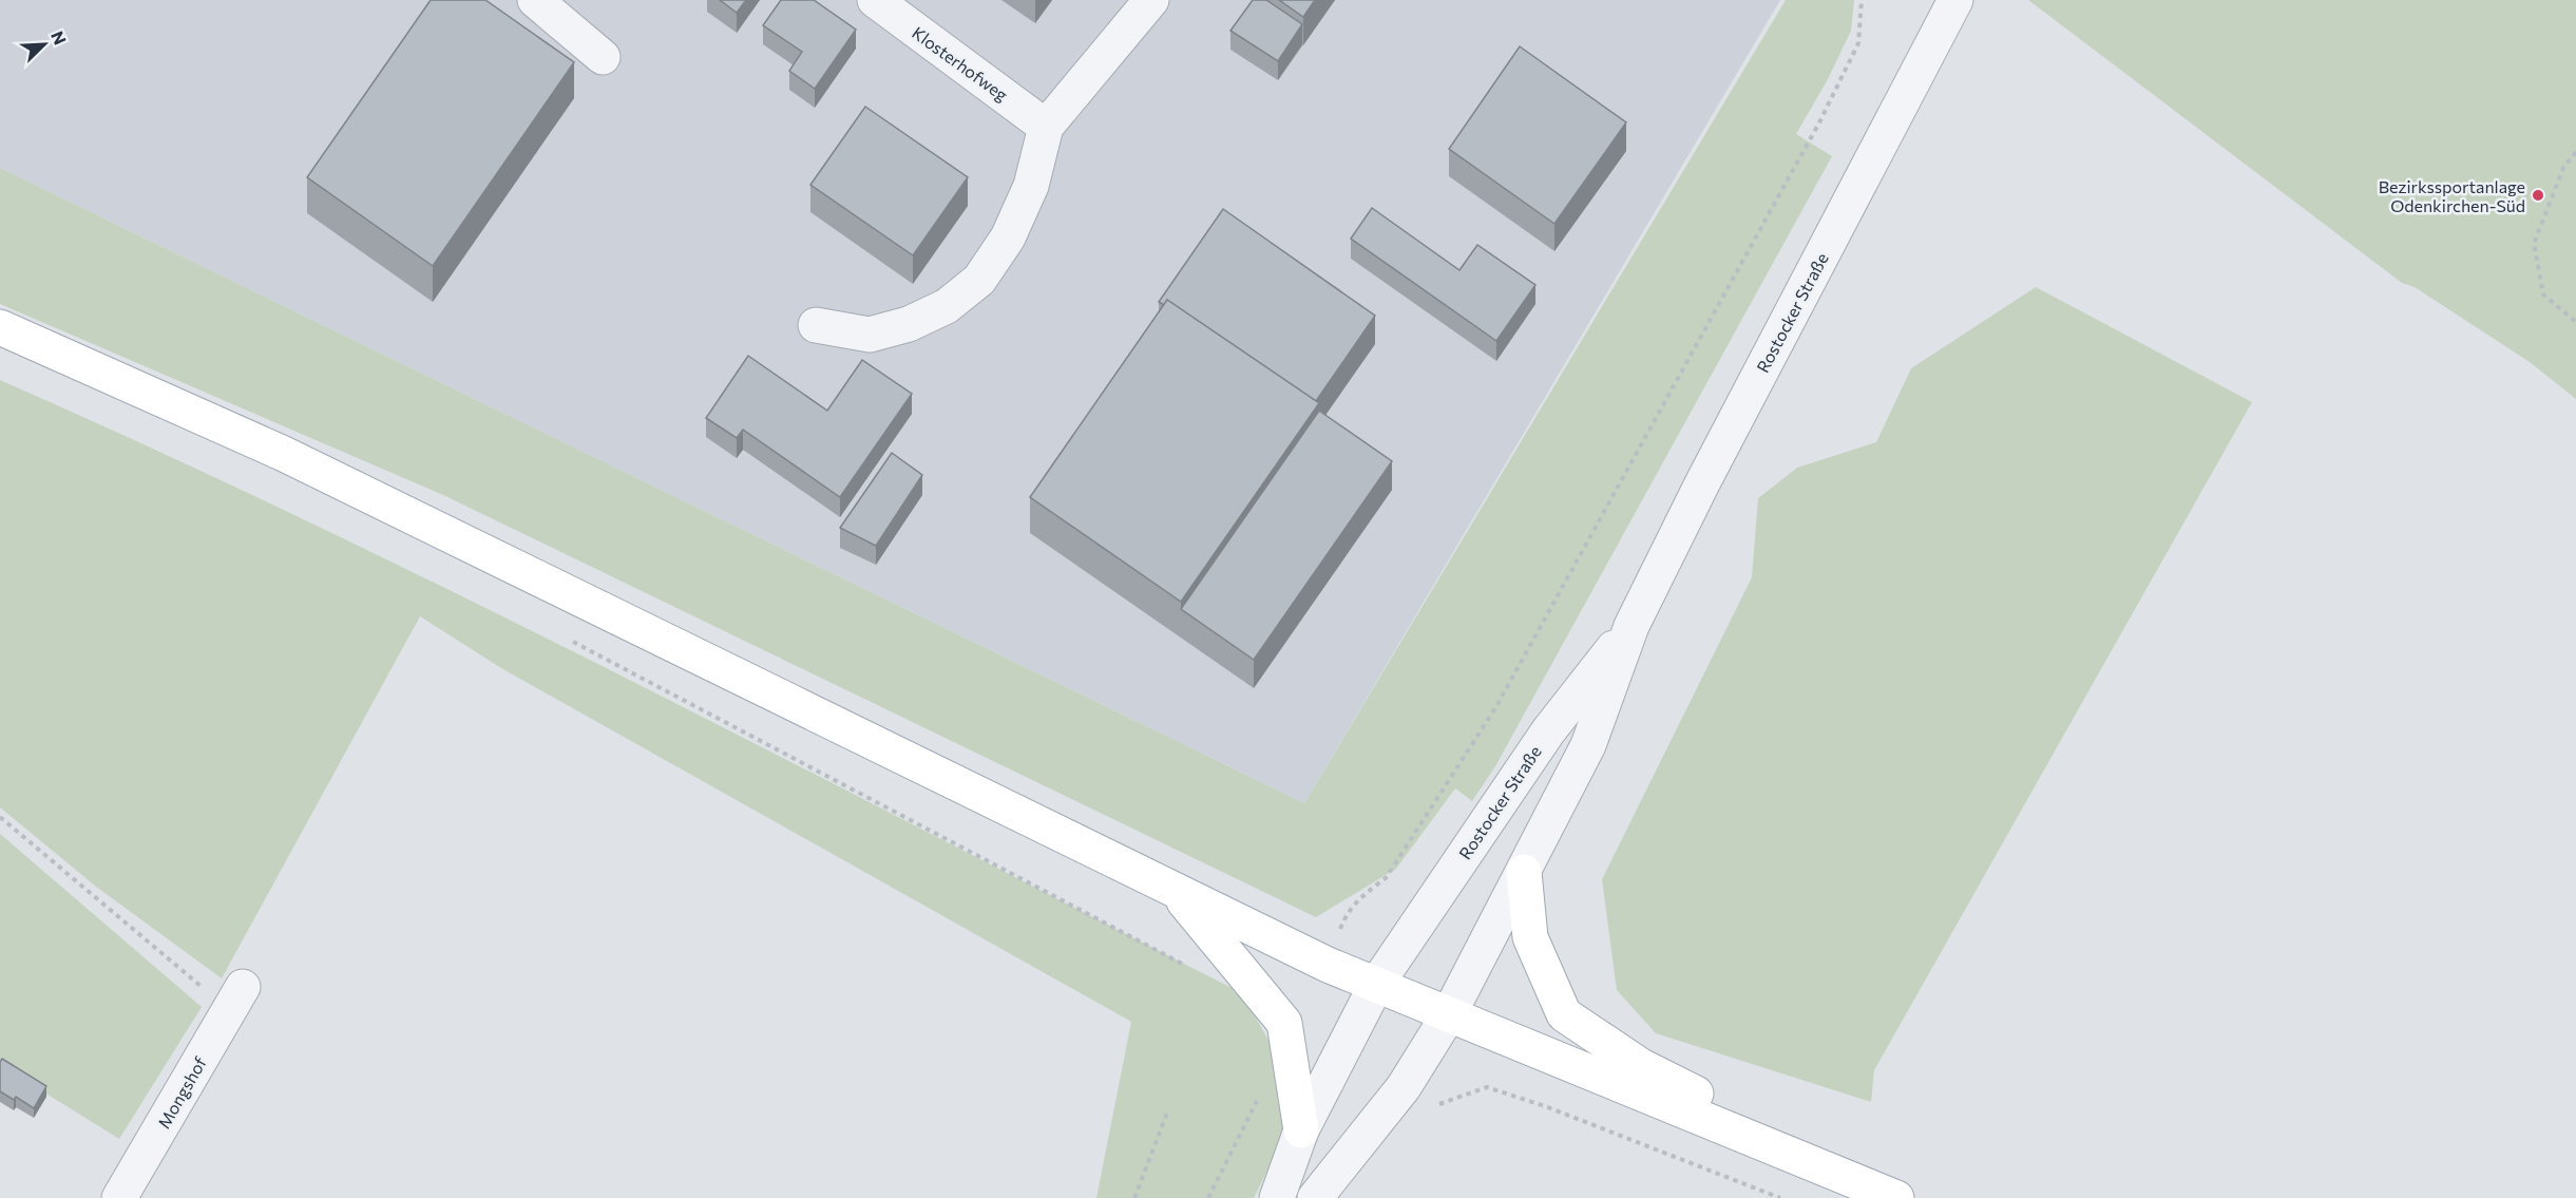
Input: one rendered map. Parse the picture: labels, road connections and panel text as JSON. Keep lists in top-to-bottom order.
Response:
{
  "streets": {
    "street": ["Klosterhofweg", "Rostocker Straße", "Mongshof"]
  },
  "places": ["Bezirkssportanlage Odenkirchen-Süd"],
  "north": "top right"
}
